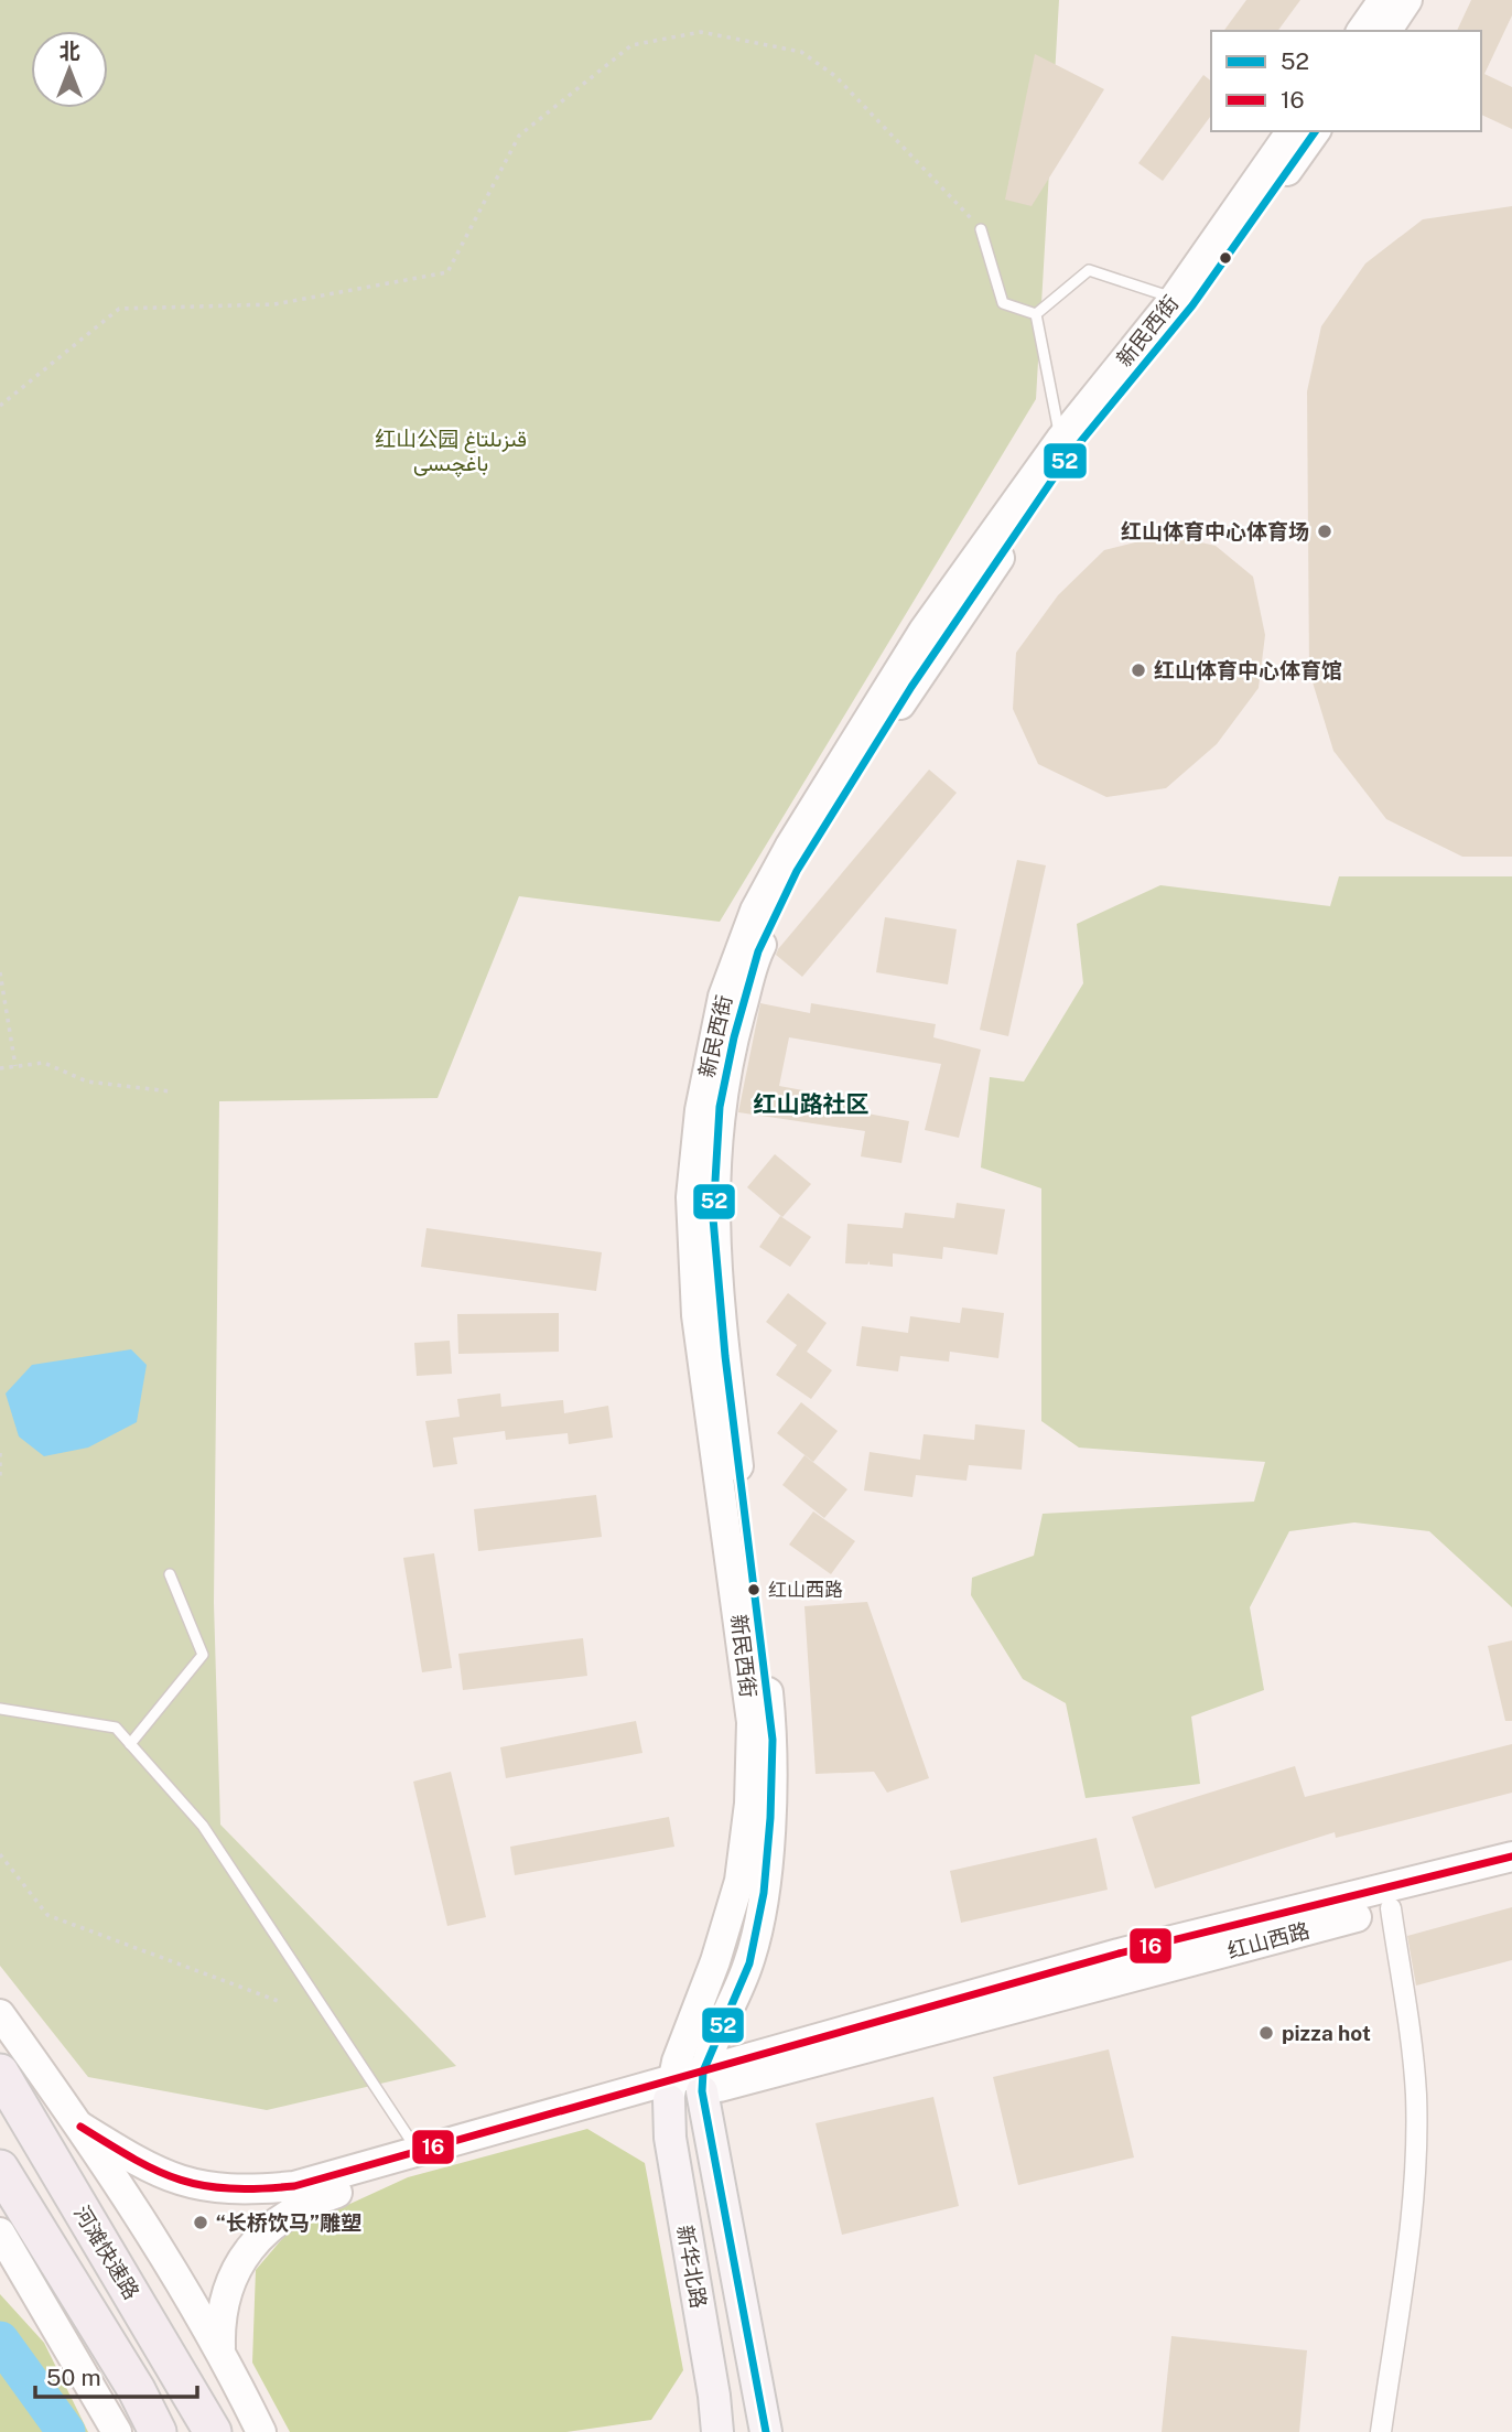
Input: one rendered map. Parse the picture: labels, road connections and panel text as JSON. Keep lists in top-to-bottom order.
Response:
{
  "streets": {
    "highway": ["河滩快速路"],
    "main road": ["新民西街", "红山西路", "新华北路"]
  },
  "crossings": [
    ["新民西街", "红山西路"],
    ["新民西街", "新华北路"],
    ["红山西路", "新华北路"]
  ],
  "districts": ["红山路社区"],
  "parks": ["红山公园 قىزىلتاغ باغچىسى"],
  "places": [
    "红山体育中心体育场",
    "红山体育中心体育馆",
    "红山西路",
    "pizza hot",
    "“长桥饮马”雕塑"
  ],
  "lines": ["transit line 52", "transit line 16"],
  "legend": ["52", "16"],
  "scale_bar": "50 m",
  "north": "top"
}
